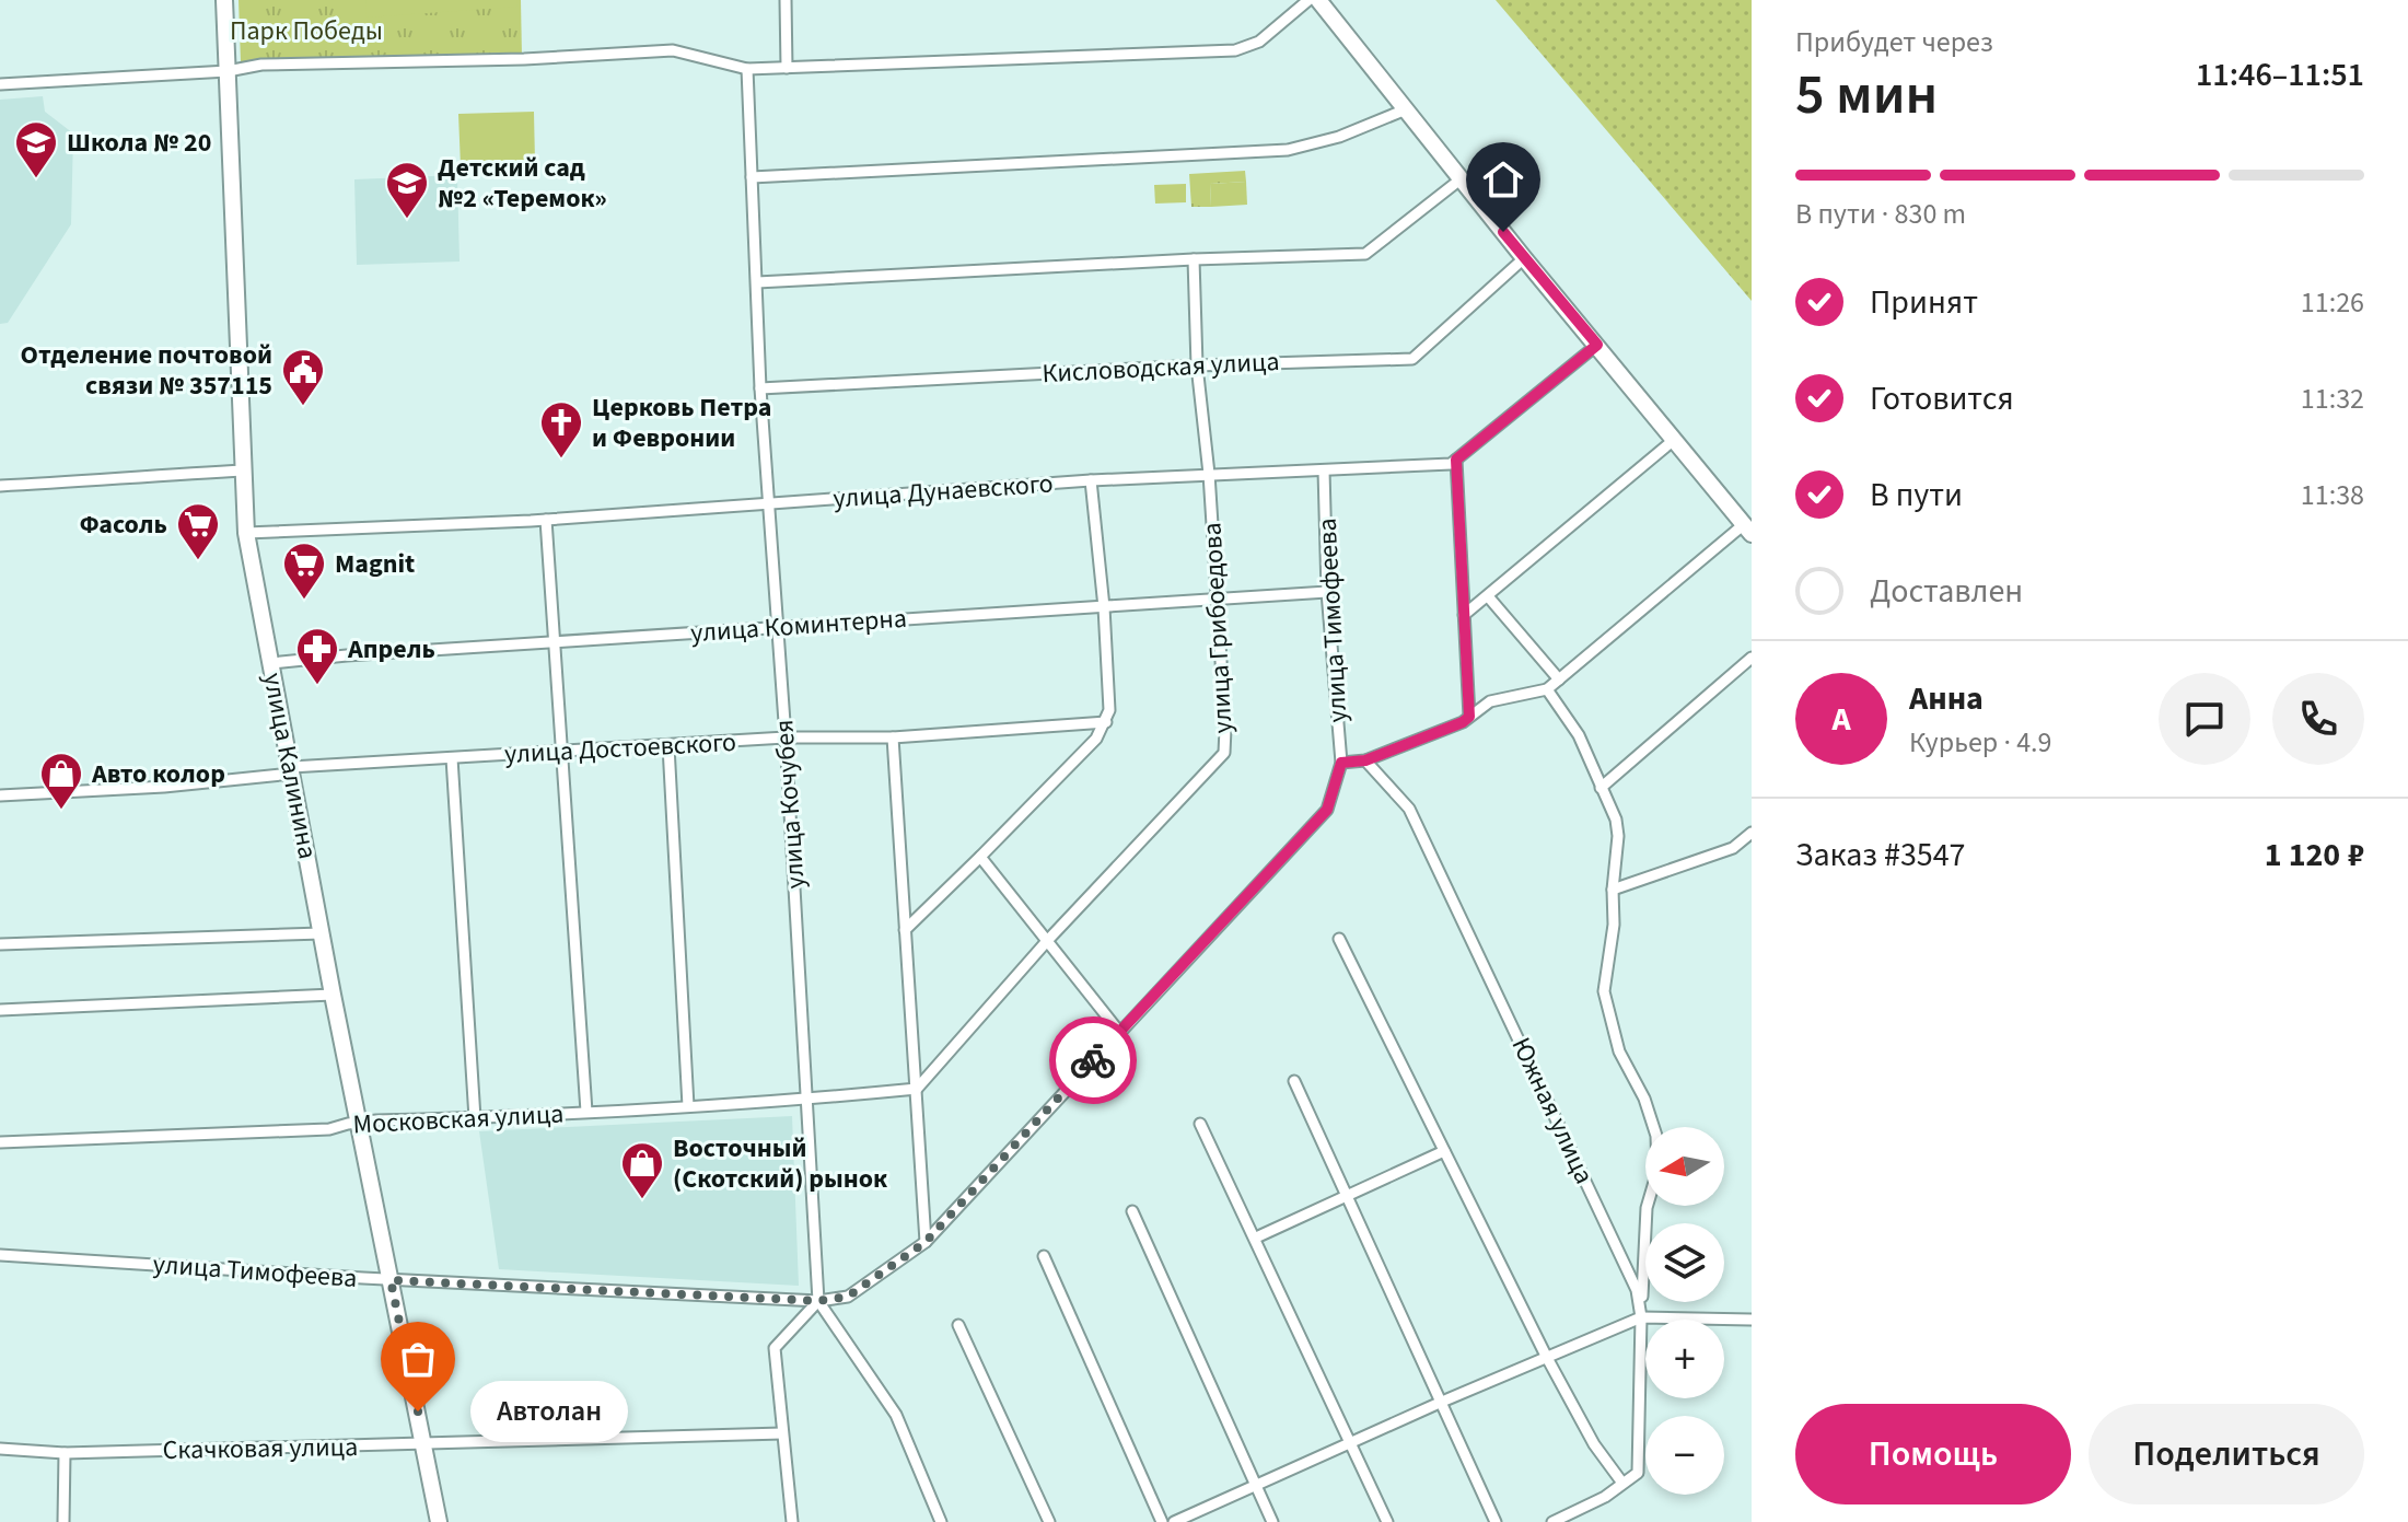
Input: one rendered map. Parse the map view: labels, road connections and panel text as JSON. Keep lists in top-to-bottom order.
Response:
{
  "streets": {
    "main road": ["улица Калинина"],
    "street": [
      "Кисловодская улица",
      "улица Дунаевского",
      "улица Тимофеева",
      "улица Коминтерна",
      "улица Грибоедова",
      "улица Достоевского",
      "улица Кочубея",
      "Южная улица",
      "Московская улица",
      "Скачковая улица"
    ]
  },
  "crossings": [
    ["Кисловодская улица", "улица Грибоедова"],
    ["Кисловодская улица", "улица Кочубея"],
    ["улица Дунаевского", "улица Тимофеева"],
    ["улица Дунаевского", "улица Грибоедова"],
    ["улица Дунаевского", "улица Калинина"],
    ["улица Дунаевского", "улица Кочубея"],
    ["улица Тимофеева", "улица Коминтерна"],
    ["улица Тимофеева", "улица Калинина"],
    ["улица Тимофеева", "улица Кочубея"],
    ["улица Коминтерна", "улица Грибоедова"],
    ["улица Коминтерна", "улица Калинина"],
    ["улица Коминтерна", "улица Кочубея"],
    ["улица Грибоедова", "Московская улица"],
    ["улица Достоевского", "улица Калинина"],
    ["улица Достоевского", "улица Кочубея"],
    ["улица Калинина", "Московская улица"],
    ["улица Калинина", "Скачковая улица"],
    ["улица Кочубея", "Московская улица"]
  ],
  "parks": ["Парк Победы"],
  "places": {
    "school or university": ["Школа № 20", "Детский сад №2 «Теремок»"],
    "public building": ["Отделение почтовой связи № 357115"],
    "church": ["Церковь Петра и Февронии"],
    "supermarket": ["Фасоль", "Magnit"],
    "pharmacy": ["Апрель"],
    "shop": ["Авто колор", "Восточный (Скотский) рынок"],
    "other": ["Автолан"]
  },
  "north": "left",
  "page": {
    "heading": ["5 мин", "Прибудет через", "11:46–11:51"],
    "panel": [
      "Анна",
      "Курьер · 4.9",
      "Заказ #3547",
      "1 120 ₽"
    ],
    "bar": "В пути · 830 m",
    "list": [
      ["Принят", "11:26"],
      ["Готовится", "11:32"],
      ["В пути", "11:38"],
      "Доставлен"
    ],
    "round": "А",
    "map_buttons": ["+", "−"],
    "bubble": "Автолан",
    "buttons": ["Помощь", "Поделиться"]
  }
}
